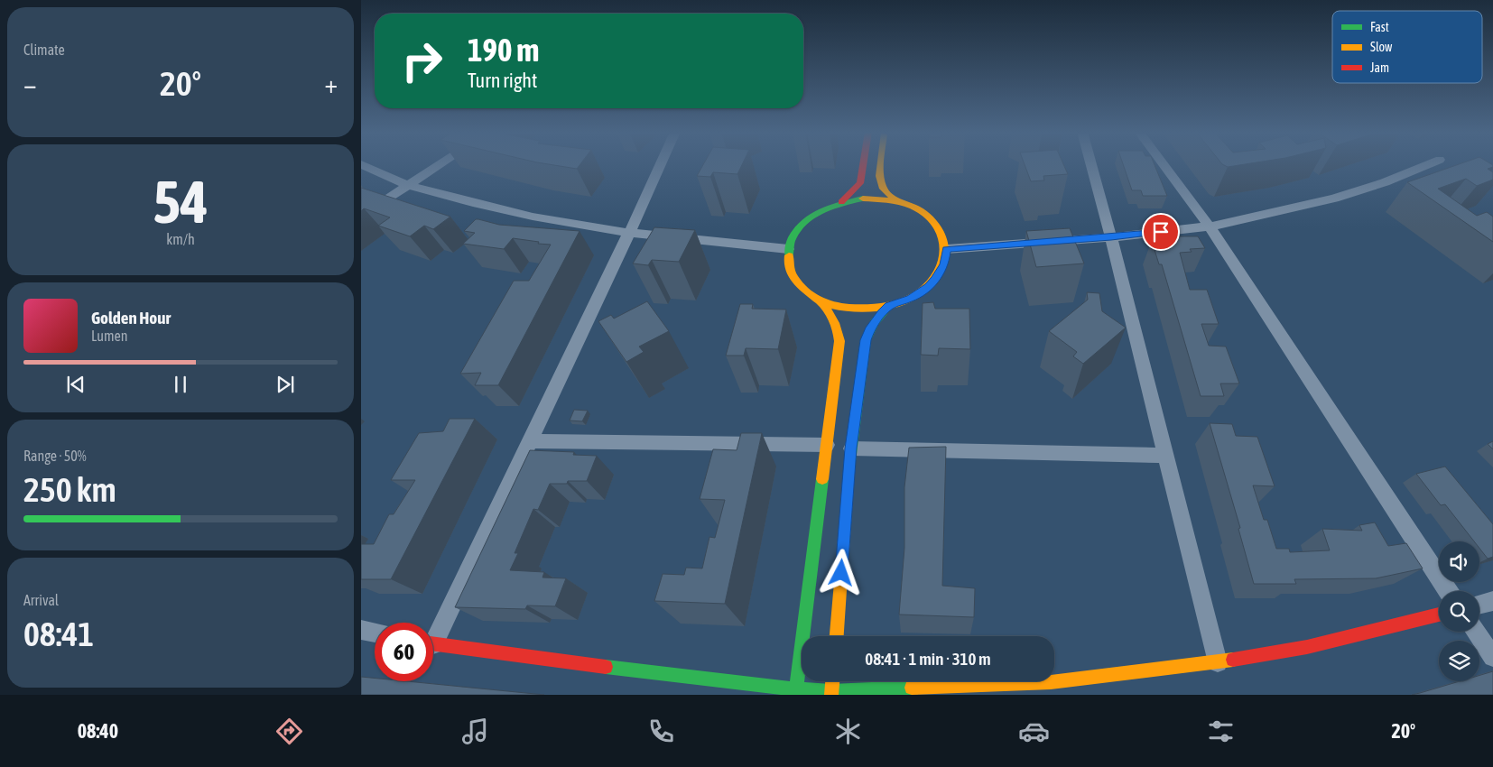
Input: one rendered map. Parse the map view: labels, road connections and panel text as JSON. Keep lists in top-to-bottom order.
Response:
{
  "legend": ["Fast", "Slow", "Jam"],
  "page": {
    "tile": [
      "Climate",
      ["54", "km/h"],
      ["Range · 50%", "250 km"],
      ["Arrival", "08:41"]
    ],
    "turn": ["190 m", "Turn right"],
    "heat": ["−", "20°", "+"],
    "song": ["Golden Hour", "Lumen"],
    "limit": "60",
    "trip": "08:41 · 1 min · 310 m",
    "tabs": ["08:40", "20°"]
  }
}
